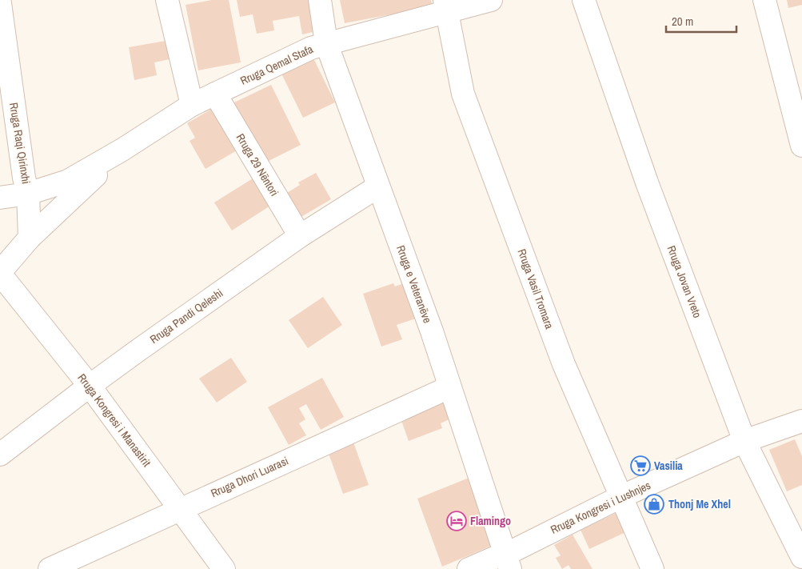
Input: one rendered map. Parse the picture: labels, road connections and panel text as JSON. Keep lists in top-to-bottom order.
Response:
{
  "streets": {
    "street": [
      "Rruga Qemal Stafa",
      "Rruga Raqi Qirinxhi",
      "Rruga 29 Nëntori",
      "Rruga Jovan Vreto",
      "Rruga e Veteranëve",
      "Rruga Vasil Tromara",
      "Rruga Pandi Qeleshi",
      "Rruga Kongresi i Manastirit",
      "Rruga Dhori Luarasi",
      "Rruga Kongresi i Lushnjes"
    ]
  },
  "crossings": [
    ["Rruga Qemal Stafa", "Rruga Raqi Qirinxhi"],
    ["Rruga Qemal Stafa", "Rruga 29 Nëntori"],
    ["Rruga Qemal Stafa", "Rruga e Veteranëve"],
    ["Rruga Qemal Stafa", "Rruga Vasil Tromara"],
    ["Rruga 29 Nëntori", "Rruga Pandi Qeleshi"],
    ["Rruga Jovan Vreto", "Rruga Kongresi i Lushnjes"],
    ["Rruga e Veteranëve", "Rruga Pandi Qeleshi"],
    ["Rruga e Veteranëve", "Rruga Dhori Luarasi"],
    ["Rruga e Veteranëve", "Rruga Kongresi i Lushnjes"],
    ["Rruga Vasil Tromara", "Rruga Kongresi i Lushnjes"],
    ["Rruga Pandi Qeleshi", "Rruga Kongresi i Manastirit"],
    ["Rruga Kongresi i Manastirit", "Rruga Dhori Luarasi"]
  ],
  "places": {
    "supermarket": ["Vasilia"],
    "shop": ["Thonj Me Xhel"],
    "hotel": ["Flamingo"]
  },
  "scale_bar": "20 m"
}
